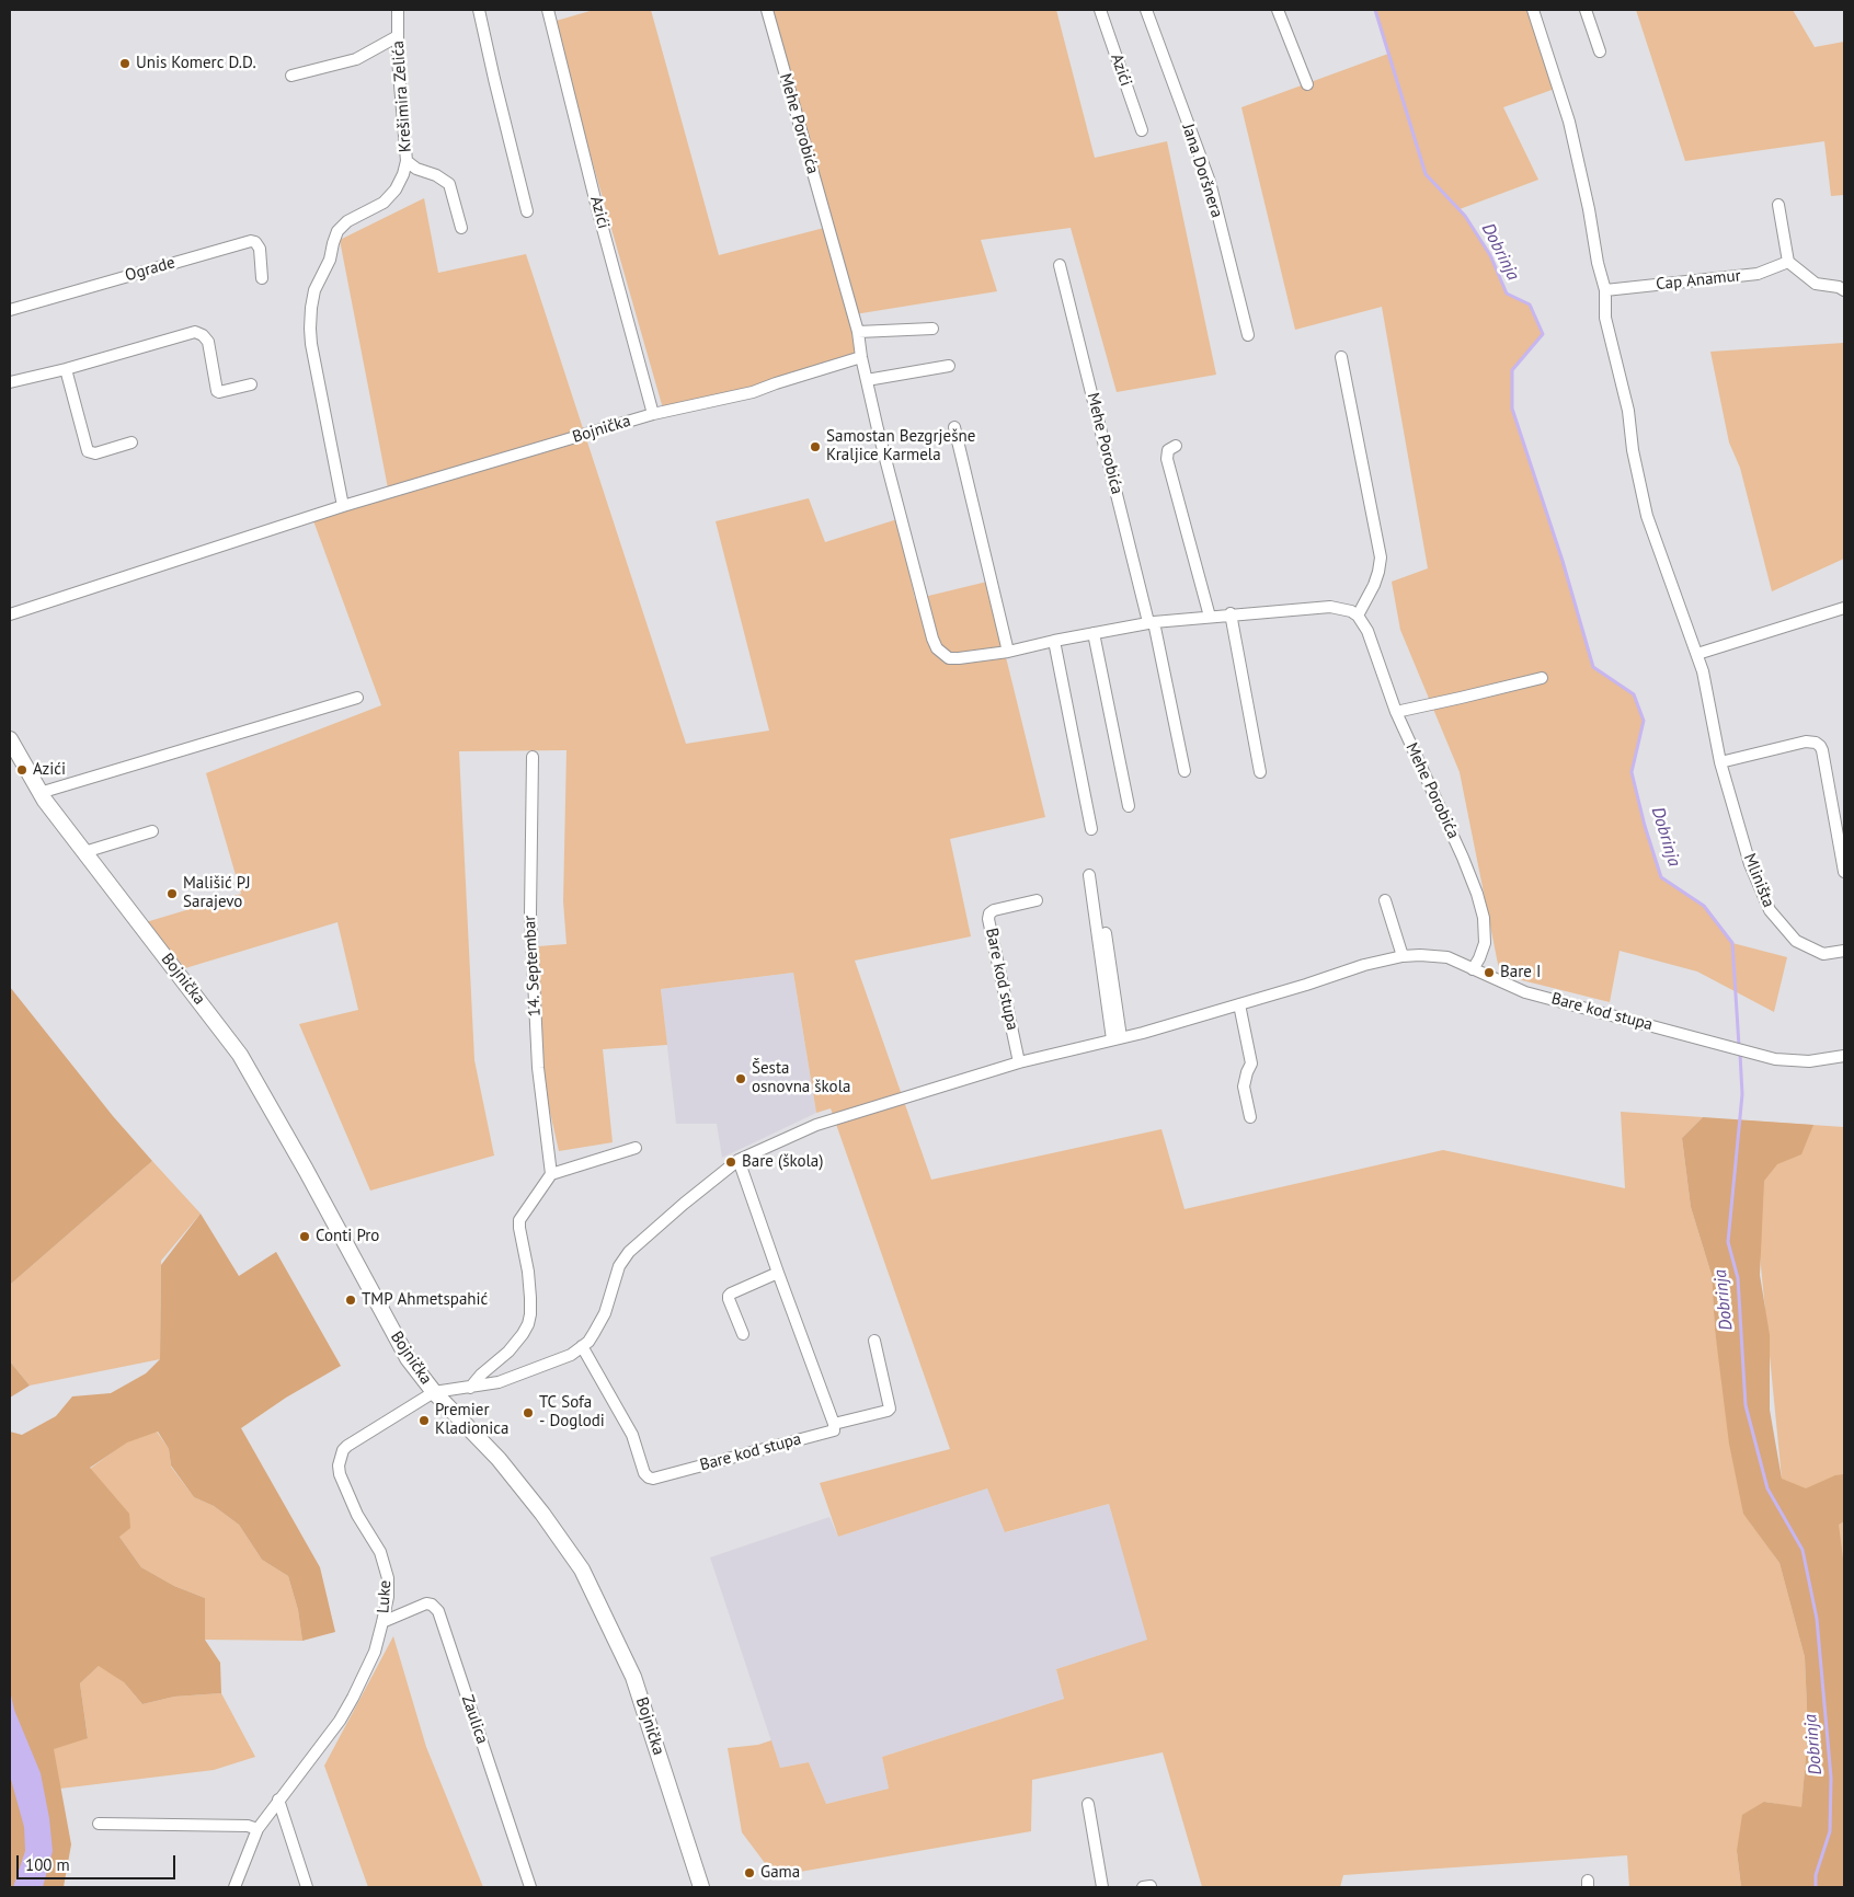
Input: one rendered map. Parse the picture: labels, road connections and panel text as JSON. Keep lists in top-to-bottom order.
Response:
{
  "streets": {
    "main road": ["Bojnička"],
    "street": [
      "Azići",
      "Krešimira Zelića",
      "Mehe Porobića",
      "Jana Doršnera",
      "Ograde",
      "Cap Anamur",
      "Mliništa",
      "14. Septembar",
      "Bare kod stupa",
      "Luke",
      "Zaulica"
    ]
  },
  "crossings": [
    ["Azići", "Bojnička"],
    ["Krešimira Zelića", "Bojnička"],
    ["Mehe Porobića", "Bojnička"],
    ["Mehe Porobića", "Bare kod stupa"],
    ["Cap Anamur", "Mliništa"],
    ["Bojnička", "Bare kod stupa"],
    ["Bojnička", "Luke"],
    ["Bare kod stupa", "Luke"],
    ["Luke", "Zaulica"]
  ],
  "water": ["Dobrinja"],
  "places": [
    "Unis Komerc D.D.",
    "Samostan Bezgrješne Kraljice Karmela",
    "Azići",
    "Mališić PJ Sarajevo",
    "Bare I",
    "Šesta osnovna škola",
    "Bare (škola)",
    "Conti Pro",
    "TMP Ahmetspahić",
    "TC Sofa - Doglodi",
    "Premier Kladionica",
    "Gama"
  ],
  "scale_bar": "100 m"
}
